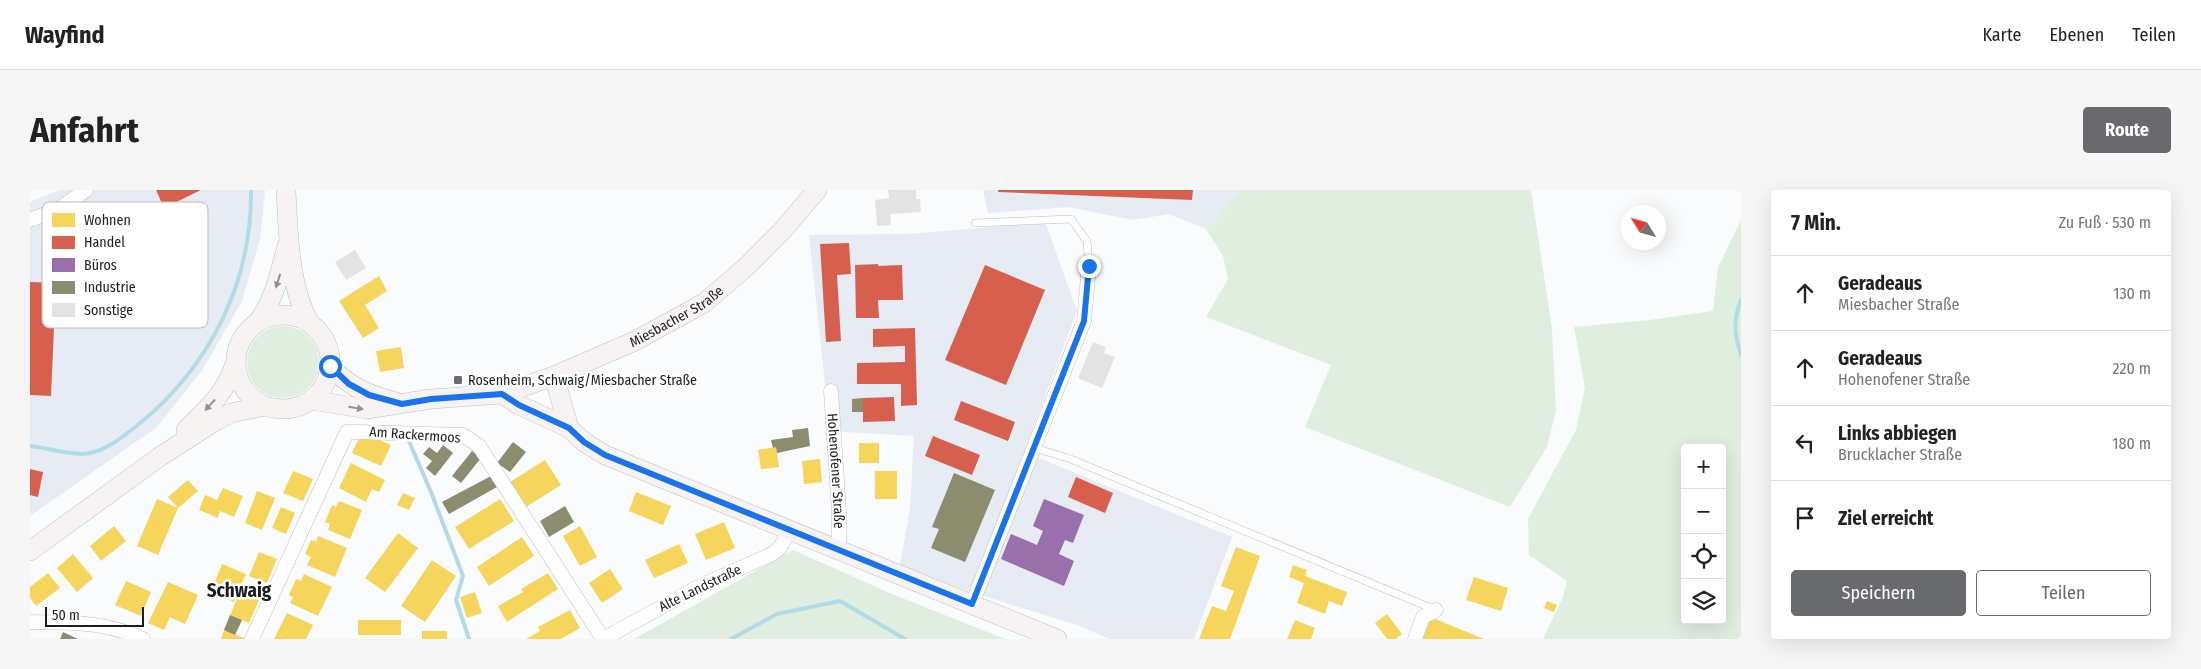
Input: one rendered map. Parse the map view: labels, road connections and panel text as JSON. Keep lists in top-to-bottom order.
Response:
{
  "streets": {
    "main road": ["Miesbacher Straße", "Hohenofener Straße"],
    "street": ["Am Rackermoos", "Alte Landstraße"]
  },
  "crossings": [
    ["Am Rackermoos", "Alte Landstraße"],
    ["Hohenofener Straße", "Alte Landstraße"]
  ],
  "districts": ["Schwaig"],
  "places": {
    "transit": ["Rosenheim, Schwaig/Miesbacher Straße"]
  },
  "legend": [
    "Wohnen",
    "Handel",
    "Büros",
    "Industrie",
    "Sonstige"
  ],
  "scale_bar": "50 m",
  "north": "top left",
  "page": {
    "header": "Wayfind",
    "nav": ["Karte", "Ebenen", "Teilen"],
    "buttons": [
      "Route",
      ["Speichern", "Teilen"]
    ],
    "title": "Anfahrt",
    "heading": ["7 Min.", "Zu Fuß · 530 m"],
    "list": [
      ["Geradeaus", "Miesbacher Straße", "130 m"],
      ["Geradeaus", "Hohenofener Straße", "220 m"],
      ["Links abbiegen", "Brucklacher Straße", "180 m"],
      "Ziel erreicht"
    ],
    "map_buttons": ["+", "−"],
    "scale": "50 m"
  }
}
